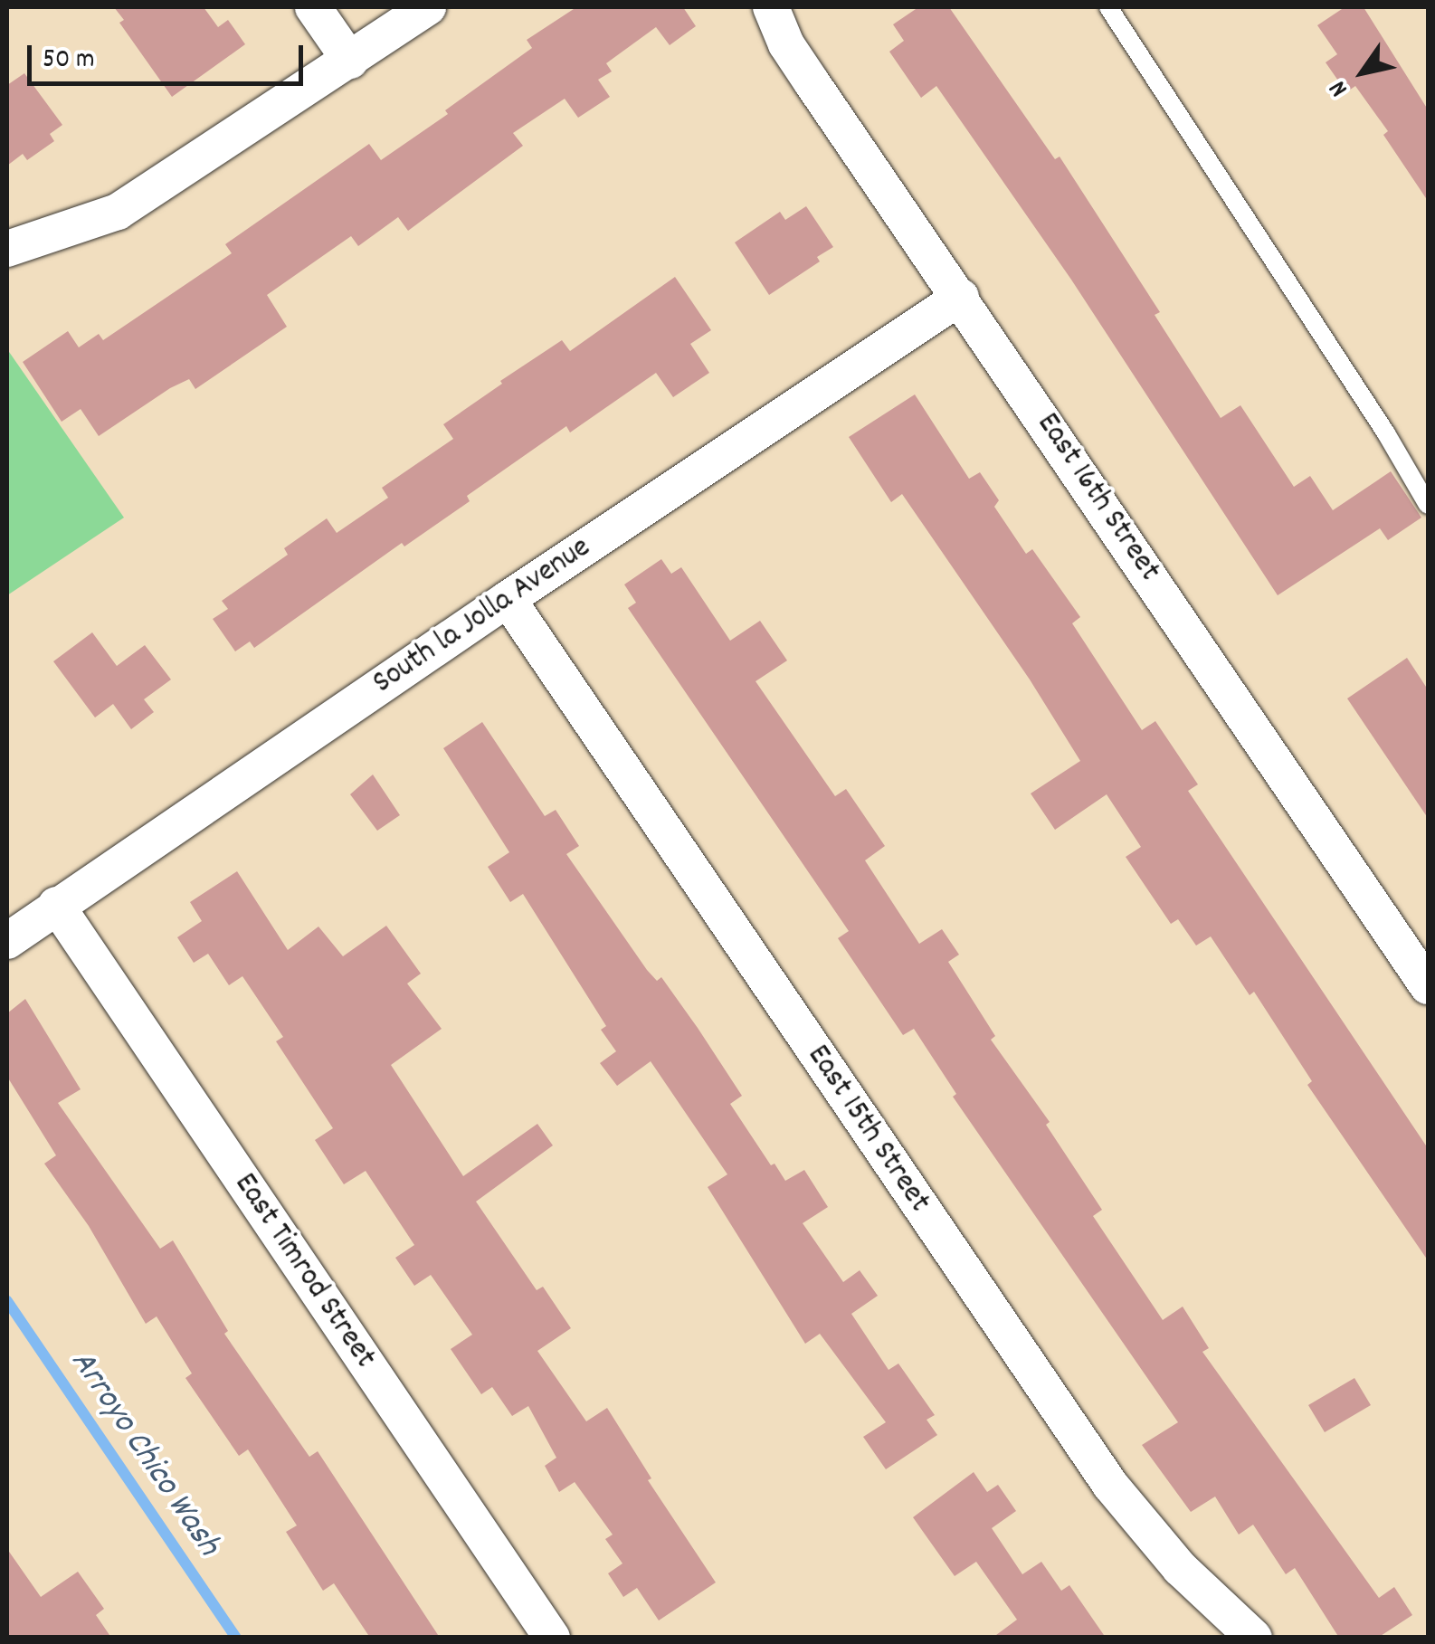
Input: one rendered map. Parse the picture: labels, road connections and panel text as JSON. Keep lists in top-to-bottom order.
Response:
{
  "streets": {
    "street": [
      "East 16th Street",
      "South la Jolla Avenue",
      "East 15th Street",
      "East Timrod Street"
    ]
  },
  "crossings": [
    ["East 16th Street", "South la Jolla Avenue"],
    ["South la Jolla Avenue", "East 15th Street"],
    ["South la Jolla Avenue", "East Timrod Street"]
  ],
  "water": ["Arroyo Chico Wash"],
  "scale_bar": "50 m",
  "north": "bottom left"
}
